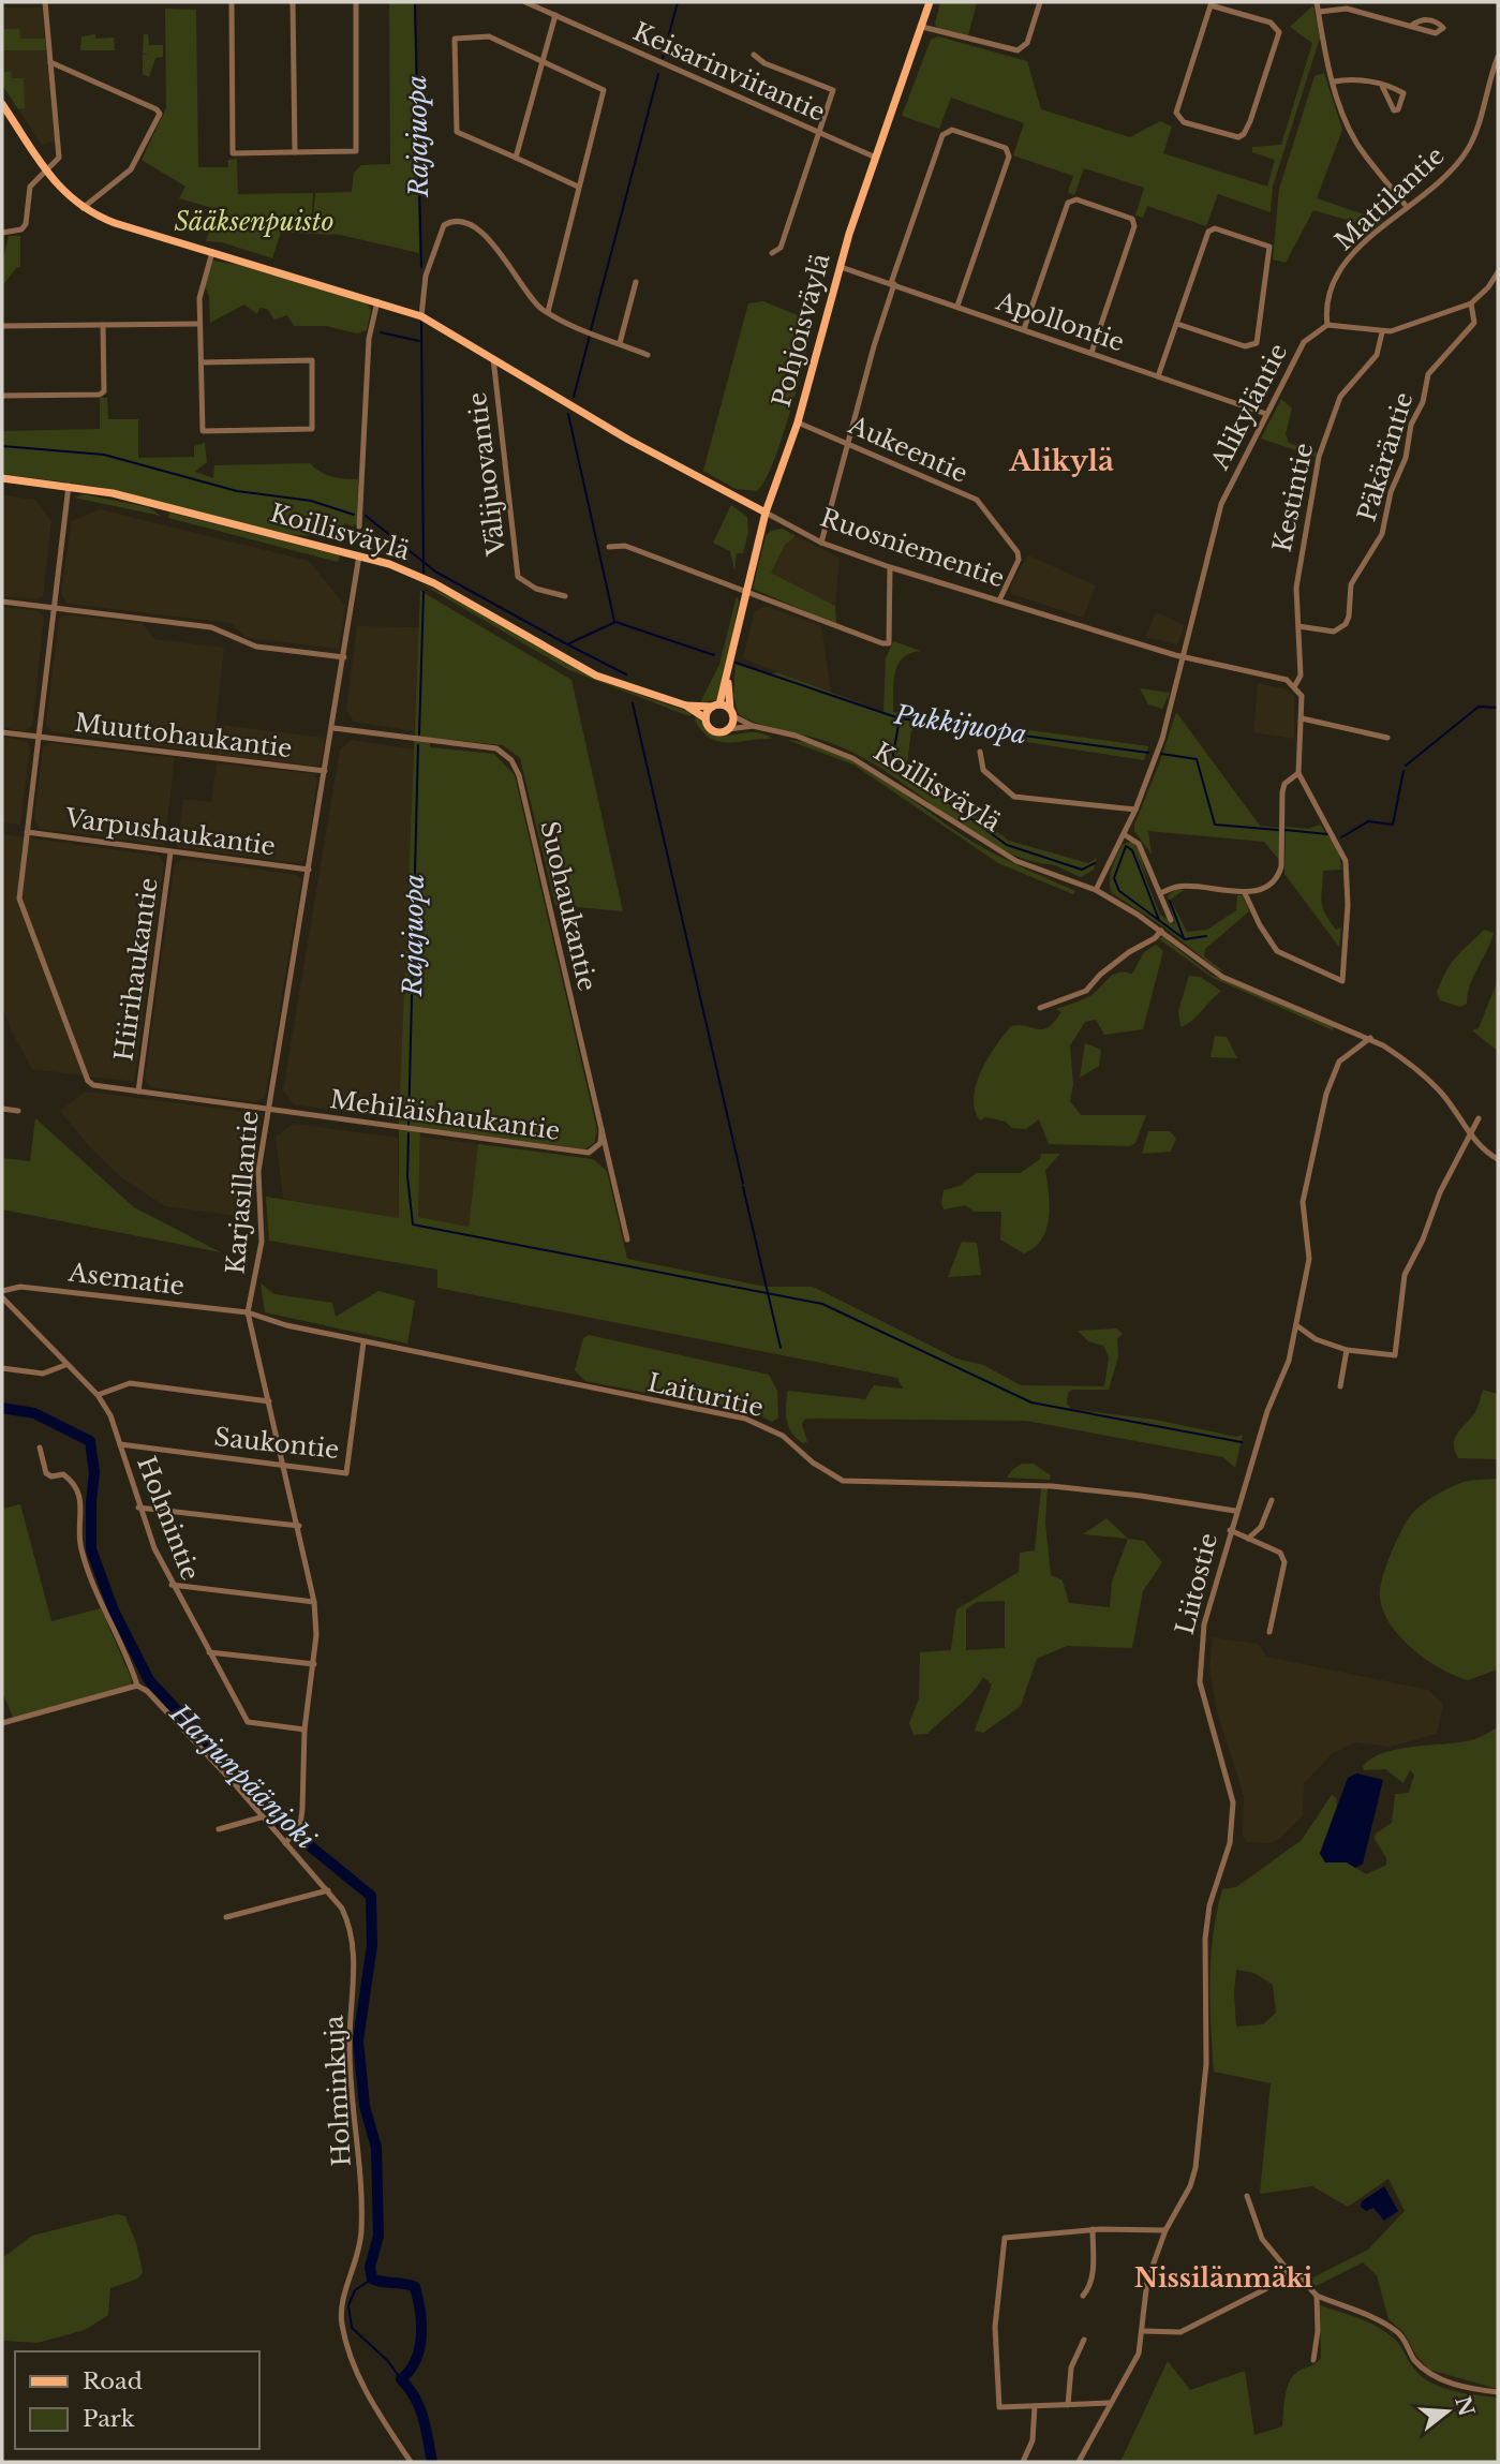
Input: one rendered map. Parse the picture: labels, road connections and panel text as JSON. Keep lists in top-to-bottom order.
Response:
{
  "streets": {
    "main road": ["Pohjoisväylä", "Koillisväylä", "Ruosniementie"],
    "street": [
      "Keisarinviitantie",
      "Mattilantie",
      "Apollontie",
      "Alikyläntie",
      "Aukeentie",
      "Päkäräntie",
      "Välijuovantie",
      "Kestintie",
      "Muuttohaukantie",
      "Varpushaukantie",
      "Suohaukantie",
      "Hiirihaukantie",
      "Mehiläishaukantie",
      "Karjasillantie",
      "Asematie",
      "Laituritie",
      "Saukontie",
      "Holmintie",
      "Liitostie",
      "Holminkuja"
    ]
  },
  "crossings": [
    ["Keisarinviitantie", "Pohjoisväylä"],
    ["Mattilantie", "Alikyläntie"],
    ["Apollontie", "Pohjoisväylä"],
    ["Apollontie", "Alikyläntie"],
    ["Pohjoisväylä", "Aukeentie"],
    ["Pohjoisväylä", "Koillisväylä"],
    ["Pohjoisväylä", "Ruosniementie"],
    ["Alikyläntie", "Ruosniementie"],
    ["Aukeentie", "Ruosniementie"],
    ["Päkäräntie", "Kestintie"],
    ["Välijuovantie", "Ruosniementie"],
    ["Kestintie", "Ruosniementie"],
    ["Koillisväylä", "Mehiläishaukantie"],
    ["Koillisväylä", "Karjasillantie"],
    ["Muuttohaukantie", "Mehiläishaukantie"],
    ["Muuttohaukantie", "Karjasillantie"],
    ["Varpushaukantie", "Hiirihaukantie"],
    ["Varpushaukantie", "Mehiläishaukantie"],
    ["Varpushaukantie", "Karjasillantie"],
    ["Suohaukantie", "Mehiläishaukantie"],
    ["Suohaukantie", "Karjasillantie"],
    ["Hiirihaukantie", "Mehiläishaukantie"],
    ["Mehiläishaukantie", "Karjasillantie"],
    ["Karjasillantie", "Asematie"],
    ["Karjasillantie", "Laituritie"],
    ["Karjasillantie", "Saukontie"],
    ["Karjasillantie", "Holmintie"],
    ["Karjasillantie", "Holminkuja"],
    ["Asematie", "Laituritie"],
    ["Laituritie", "Saukontie"],
    ["Laituritie", "Liitostie"],
    ["Saukontie", "Holmintie"]
  ],
  "districts": ["Alikylä", "Nissilänmäki"],
  "water": ["Rajajuopa", "Pukkijuopa", "Harjunpäänjoki"],
  "parks": ["Sääksenpuisto"],
  "legend": ["Road", "Park"],
  "north": "right"
}
